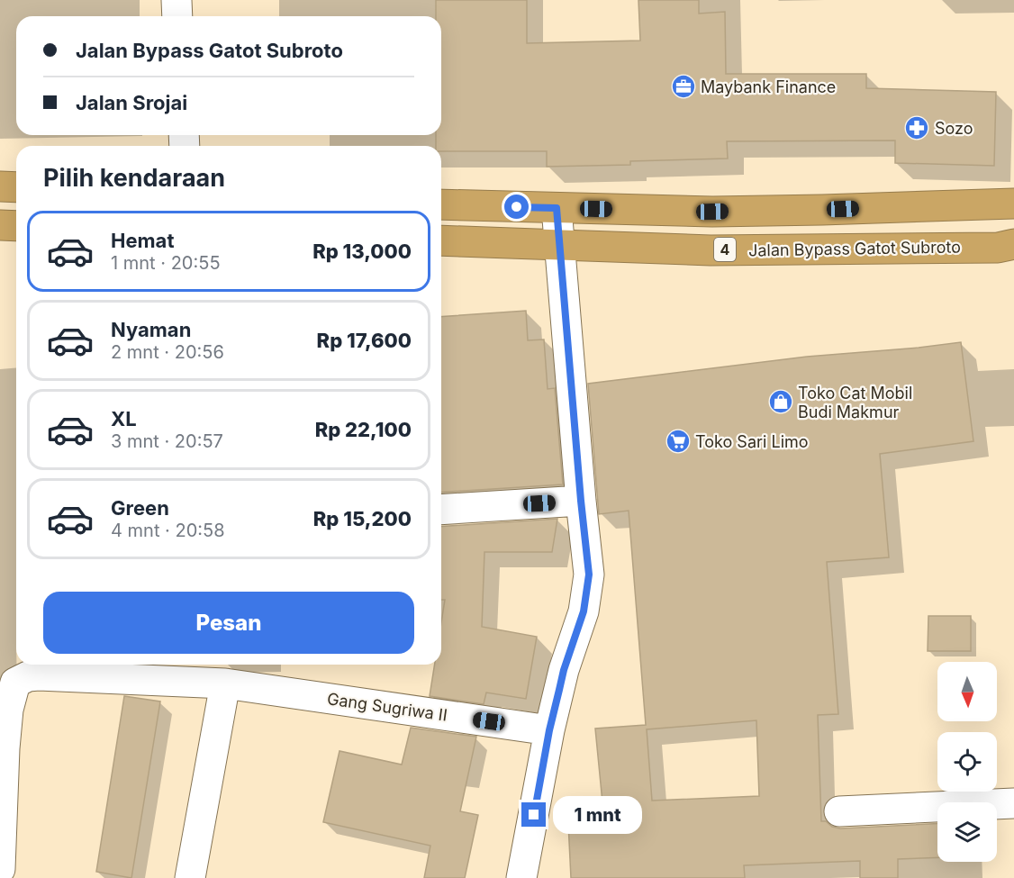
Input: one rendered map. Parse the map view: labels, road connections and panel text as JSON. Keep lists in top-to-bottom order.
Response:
{
  "streets": {
    "highway": ["Jalan Bypass Gatot Subroto", "4"],
    "street": ["Gang Sugriwa II"]
  },
  "places": {
    "office": ["Maybank Finance"],
    "pharmacy": ["Sozo"],
    "shop": ["Toko Cat Mobil Budi Makmur"],
    "supermarket": ["Toko Sari Limo"]
  },
  "north": "bottom",
  "page": {
    "banner": ["Jalan Bypass Gatot Subroto", "Jalan Srojai"],
    "heading": "Pilih kendaraan",
    "list": [
      {
        "name": "Hemat",
        "note": "1 mnt · 20:55",
        "value": "Rp 13,000"
      },
      {
        "name": "Nyaman",
        "note": "2 mnt · 20:56",
        "value": "Rp 17,600"
      },
      {
        "name": "XL",
        "note": "3 mnt · 20:57",
        "value": "Rp 22,100"
      },
      {
        "name": "Green",
        "note": "4 mnt · 20:58",
        "value": "Rp 15,200"
      }
    ],
    "buttons": "Pesan",
    "bubble": "1 mnt"
  }
}
